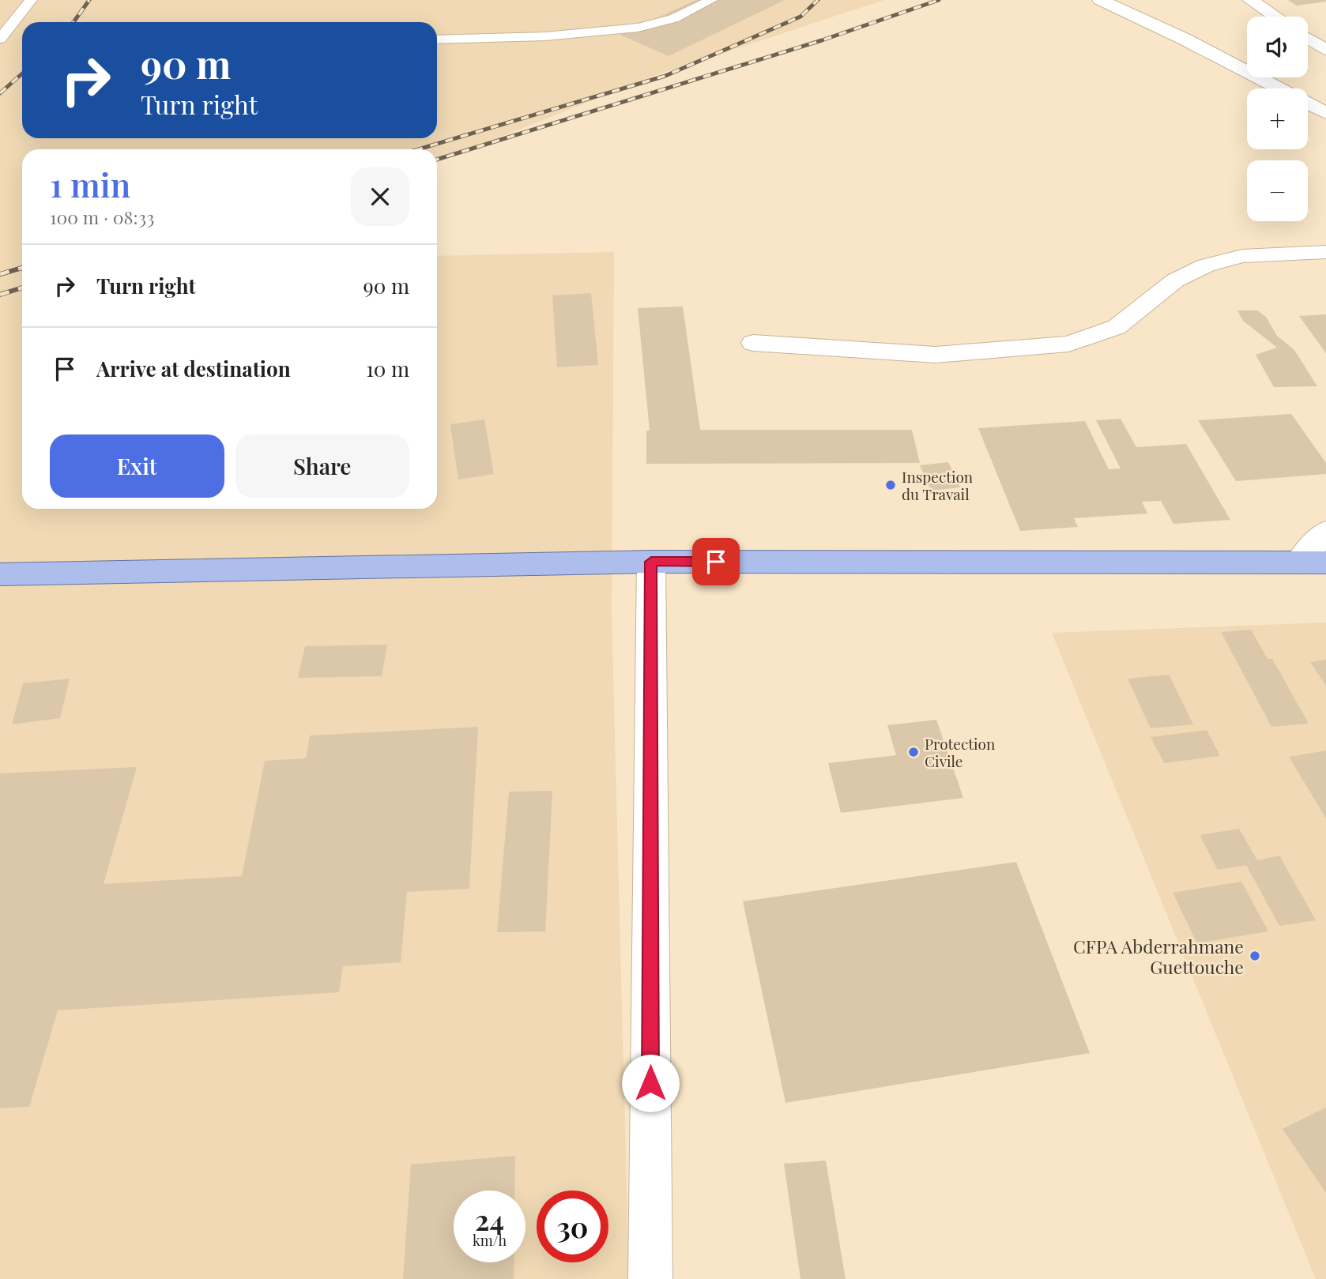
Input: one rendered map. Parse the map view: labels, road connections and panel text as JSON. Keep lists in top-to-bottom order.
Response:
{
  "places": ["Inspection du Travail", "Protection Civile", "CFPA Abderrahmane Guettouche"],
  "page": {
    "map_buttons": ["+", "−"],
    "turn": ["90 m", "Turn right"],
    "heading": ["1 min", "100 m · 08:33"],
    "list": [
      {
        "name": "Turn right",
        "value": "90 m"
      },
      {
        "name": "Arrive at destination",
        "value": "10 m"
      }
    ],
    "buttons": ["Exit", "Share"],
    "speed": "24 km/h",
    "limit": "30"
  }
}
